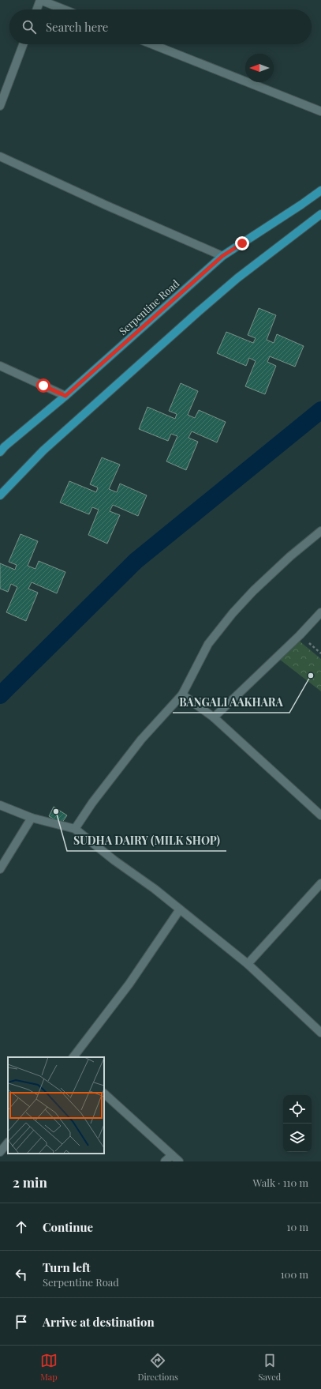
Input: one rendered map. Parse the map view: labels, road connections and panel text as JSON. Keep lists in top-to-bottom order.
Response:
{
  "streets": {
    "main road": ["Serpentine Road"]
  },
  "places": ["BANGALI AAKHARA", "SUDHA DAIRY (MILK SHOP)"],
  "north": "left",
  "page": {
    "search": "Search here",
    "heading": ["2 min", "Walk · 110 m"],
    "list": [
      ["Continue", "10 m"],
      ["Turn left", "Serpentine Road", "100 m"],
      "Arrive at destination"
    ],
    "nav": ["Map", "Directions", "Saved"]
  }
}
